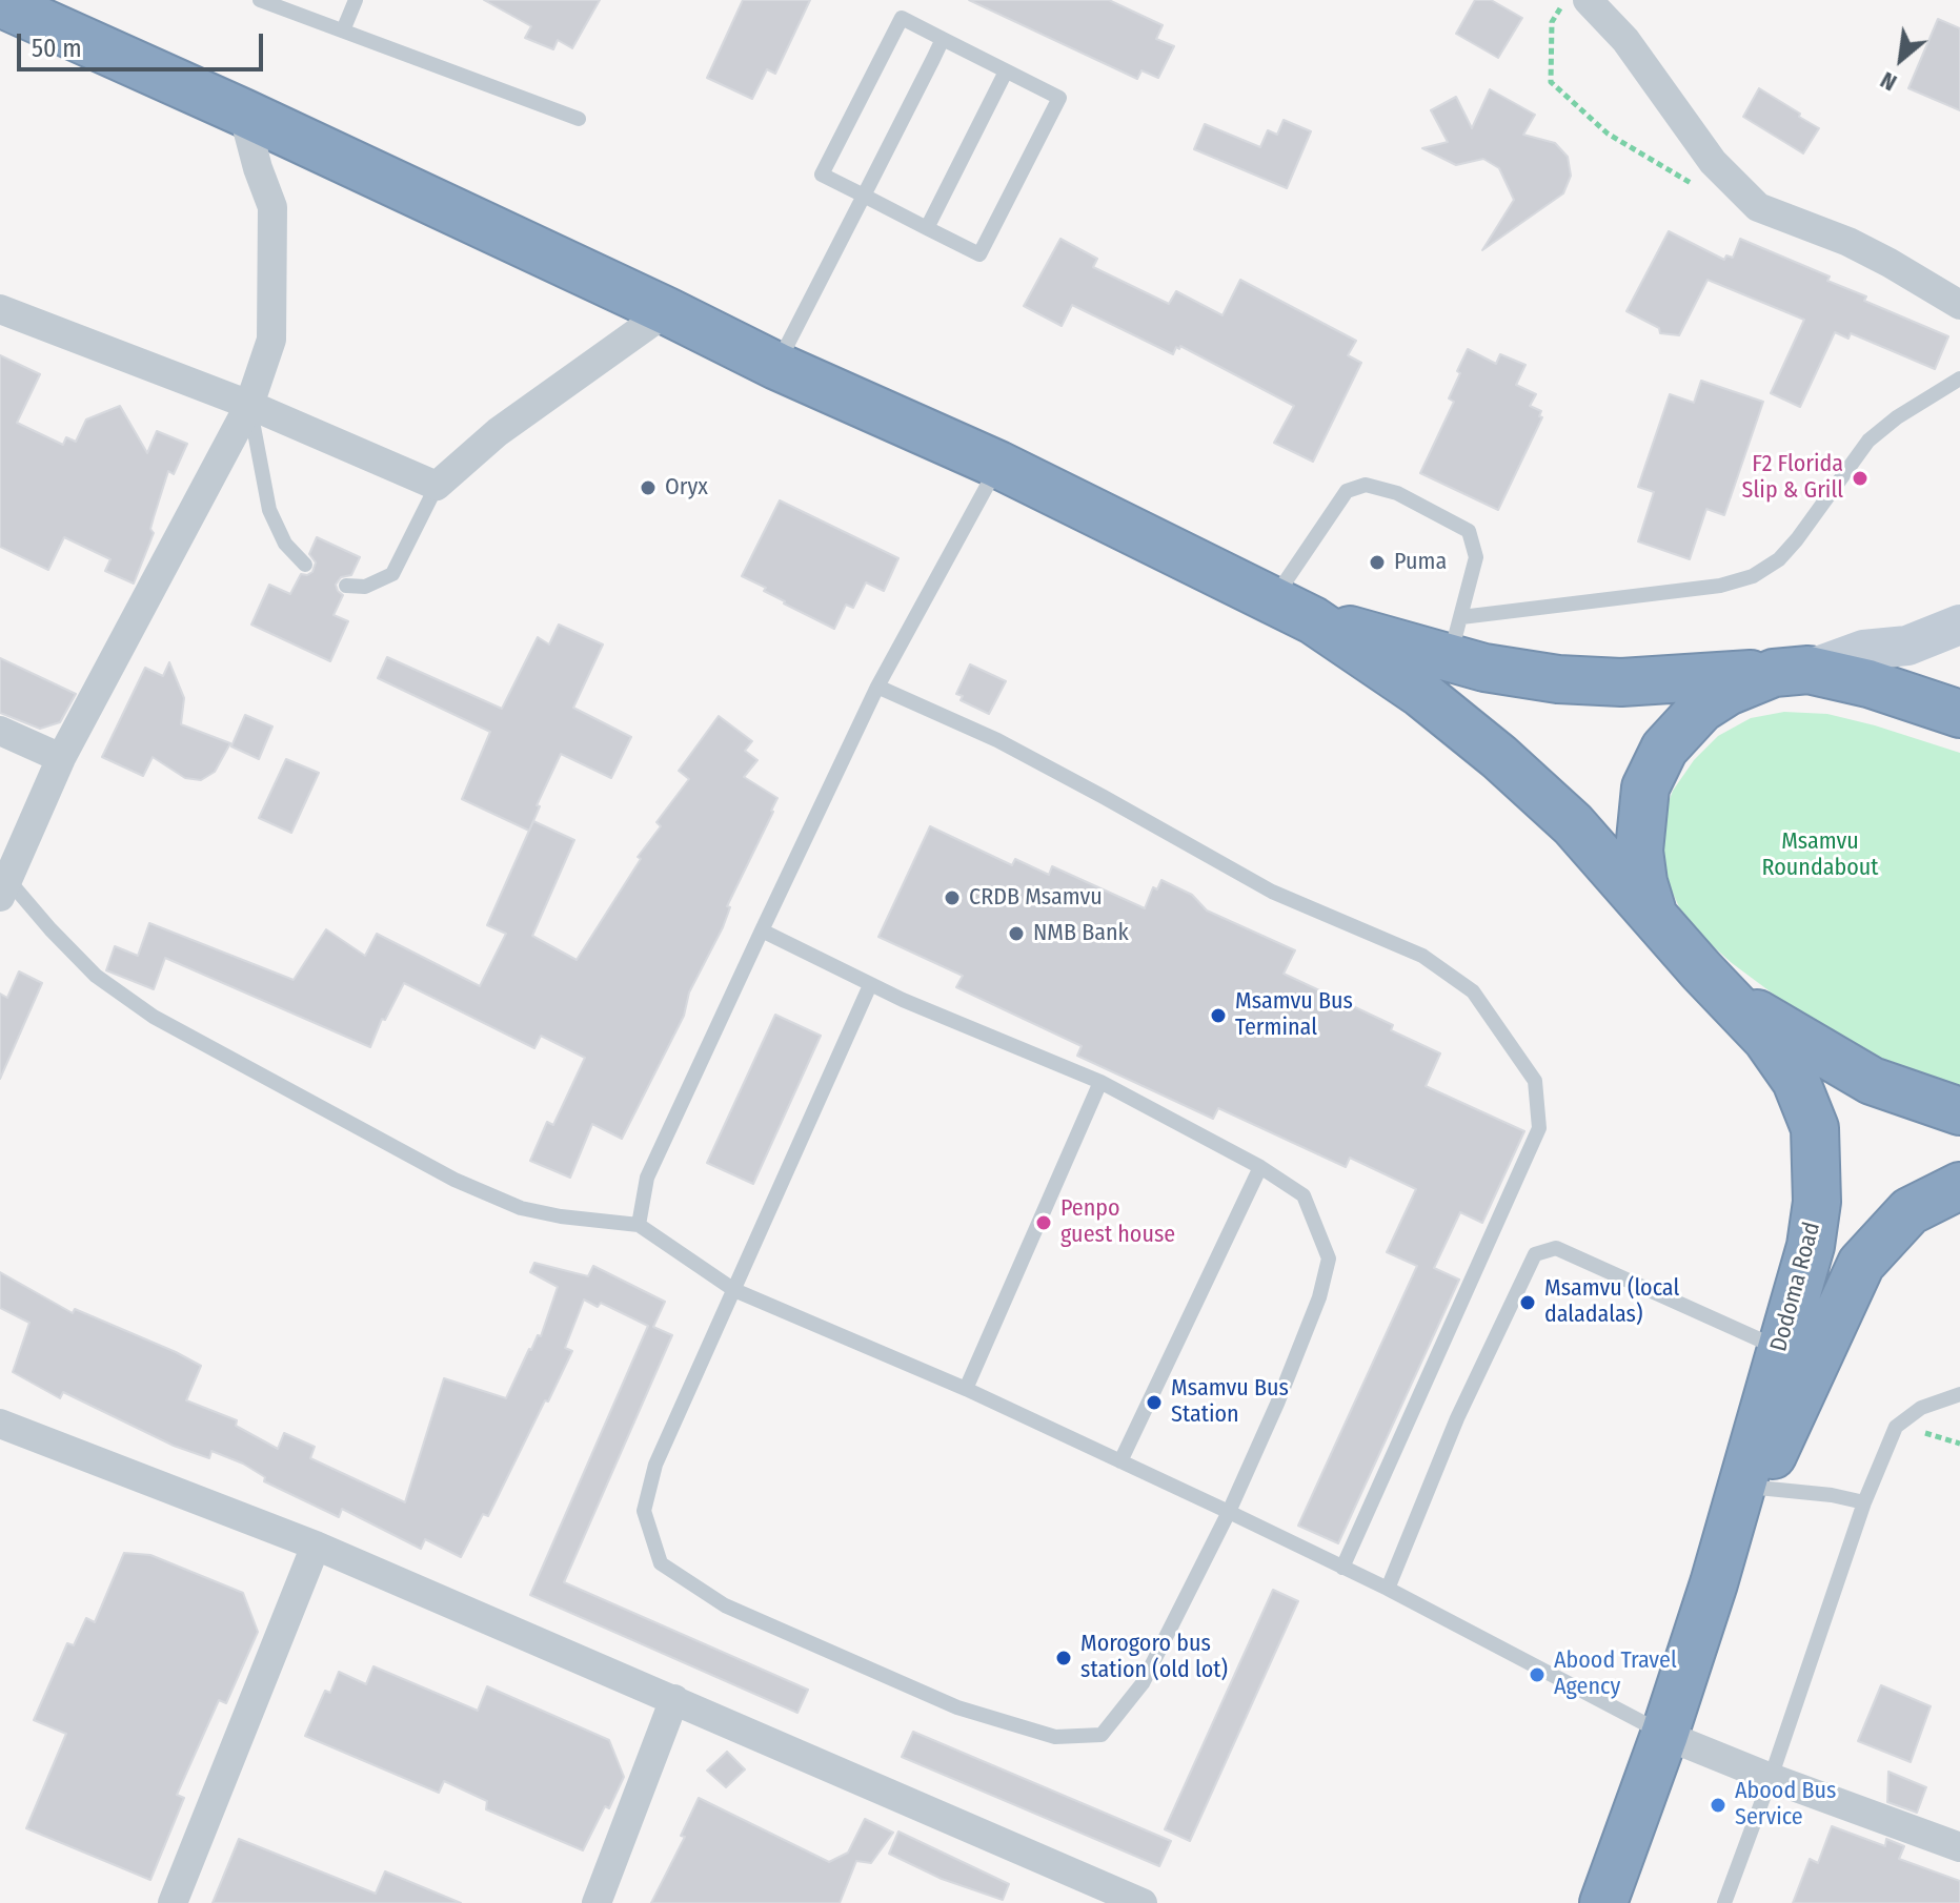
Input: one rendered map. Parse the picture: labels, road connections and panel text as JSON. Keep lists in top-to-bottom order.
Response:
{
  "streets": {
    "highway": ["Dodoma Road"]
  },
  "parks": ["Msamvu Roundabout"],
  "places": [
    "F2 Florida Slip & Grill",
    "Oryx",
    "Puma",
    "CRDB Msamvu",
    "NMB Bank",
    "Msamvu Bus Terminal",
    "Penpo guest house",
    "Msamvu (local daladalas)",
    "Msamvu Bus Station",
    "Morogoro bus station (old lot)",
    "Abood Travel Agency",
    "Abood Bus Service"
  ],
  "scale_bar": "50 m",
  "north": "bottom left"
}
